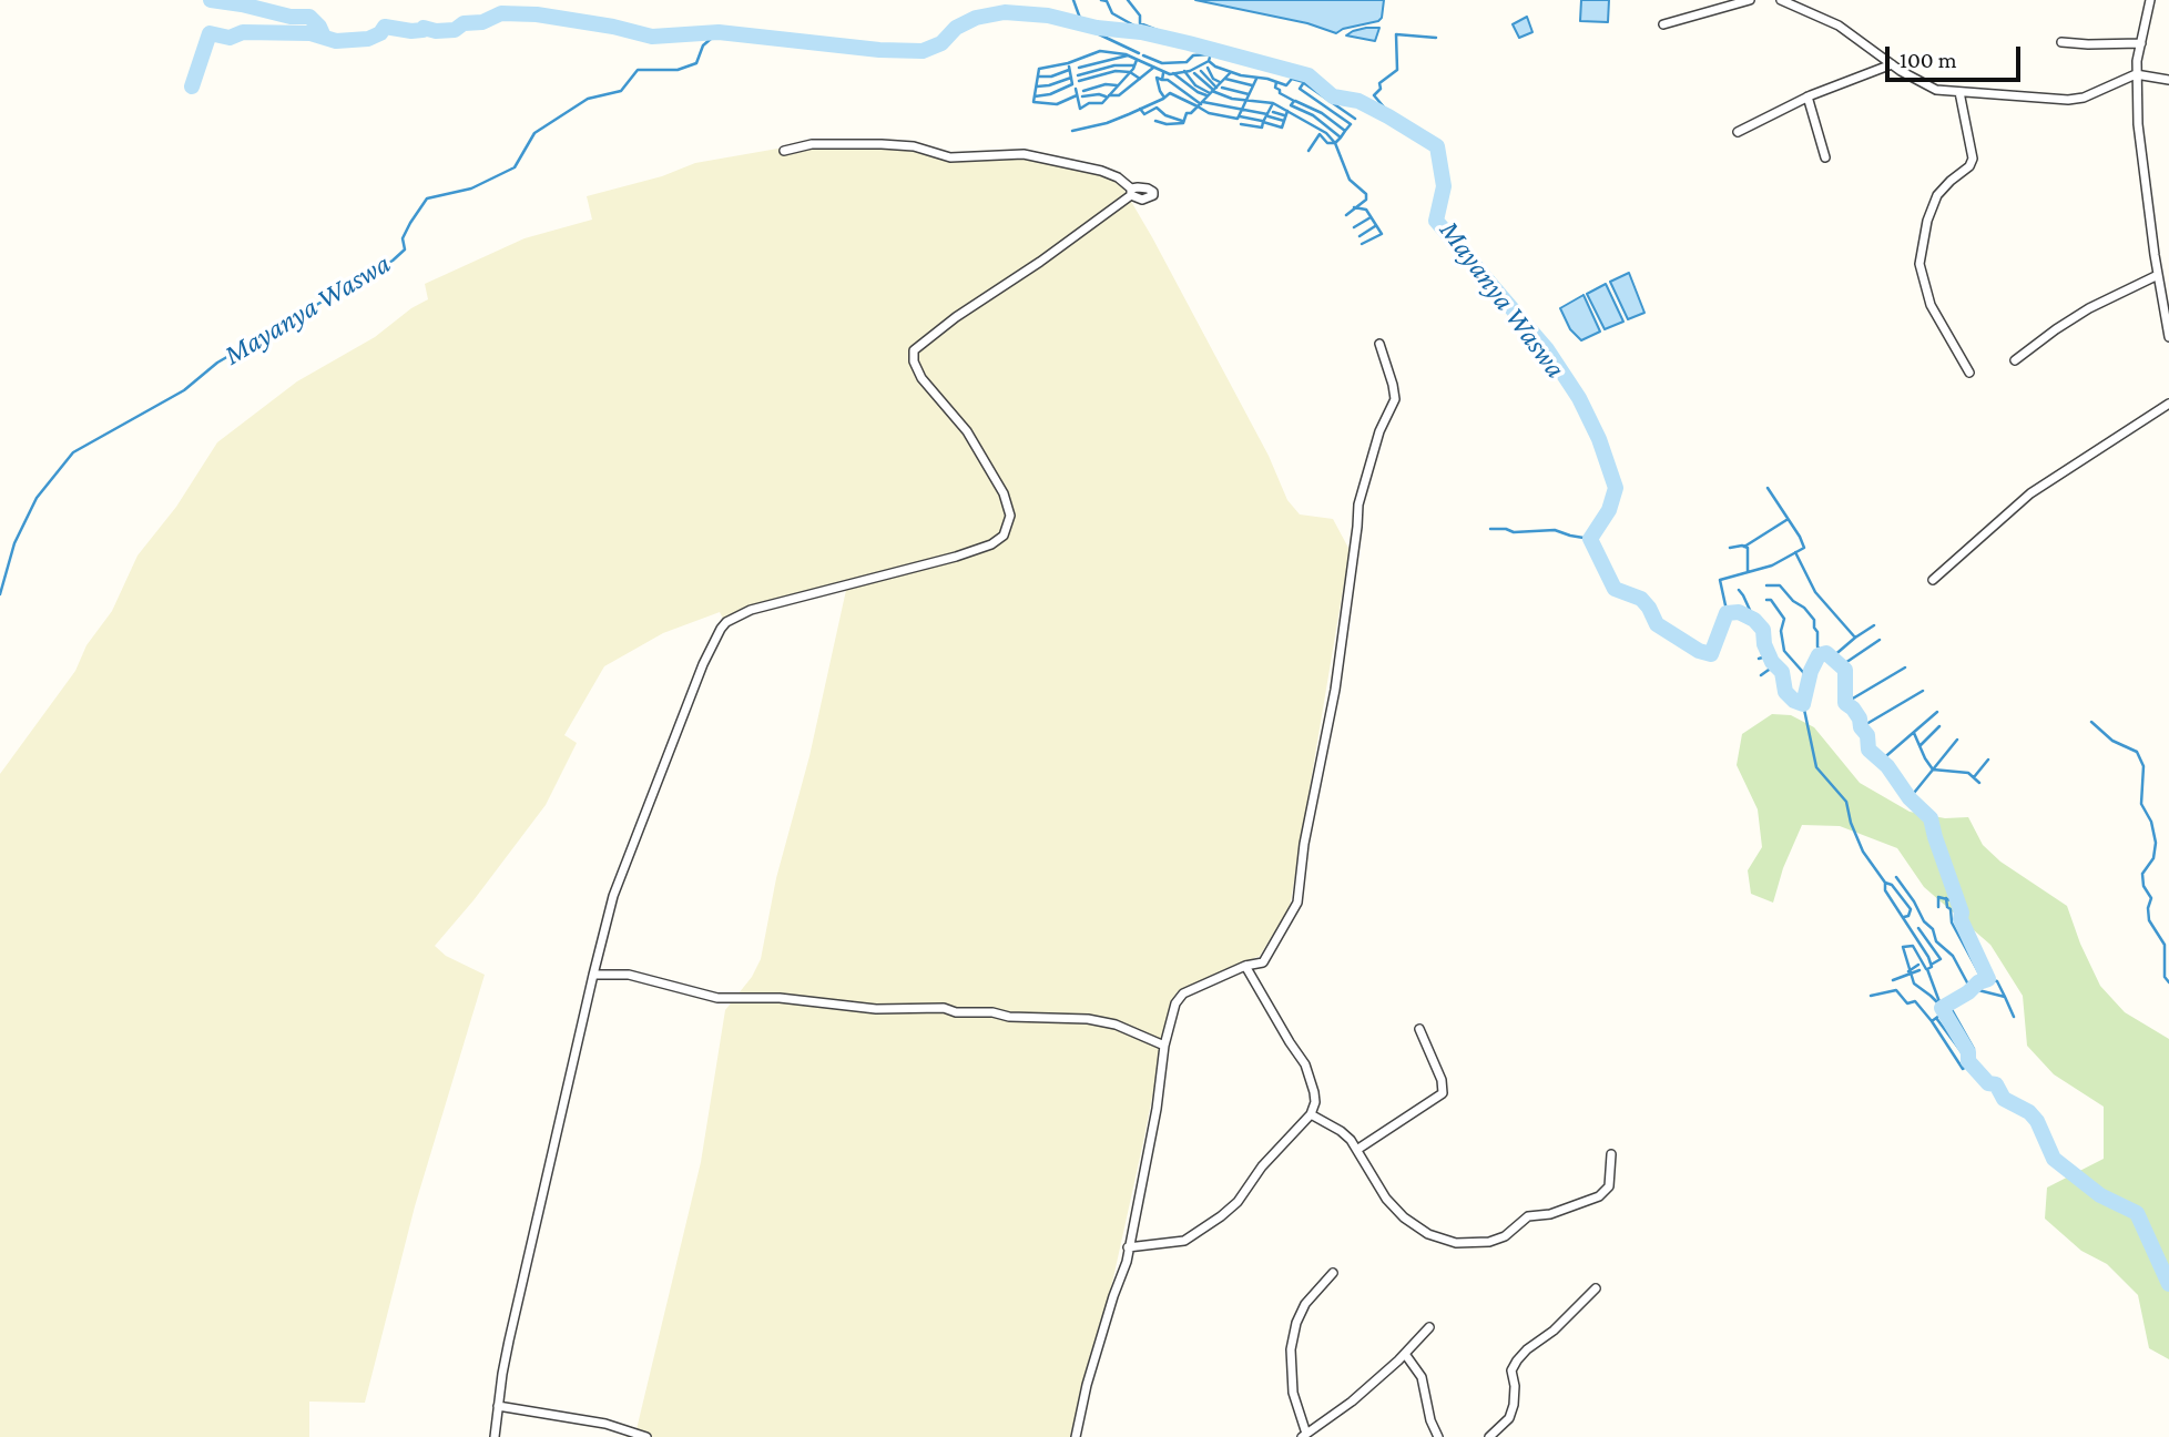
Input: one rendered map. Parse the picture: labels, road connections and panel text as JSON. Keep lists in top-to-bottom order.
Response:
{
  "water": ["Mayanya Waswa"],
  "scale_bar": "100 m"
}
